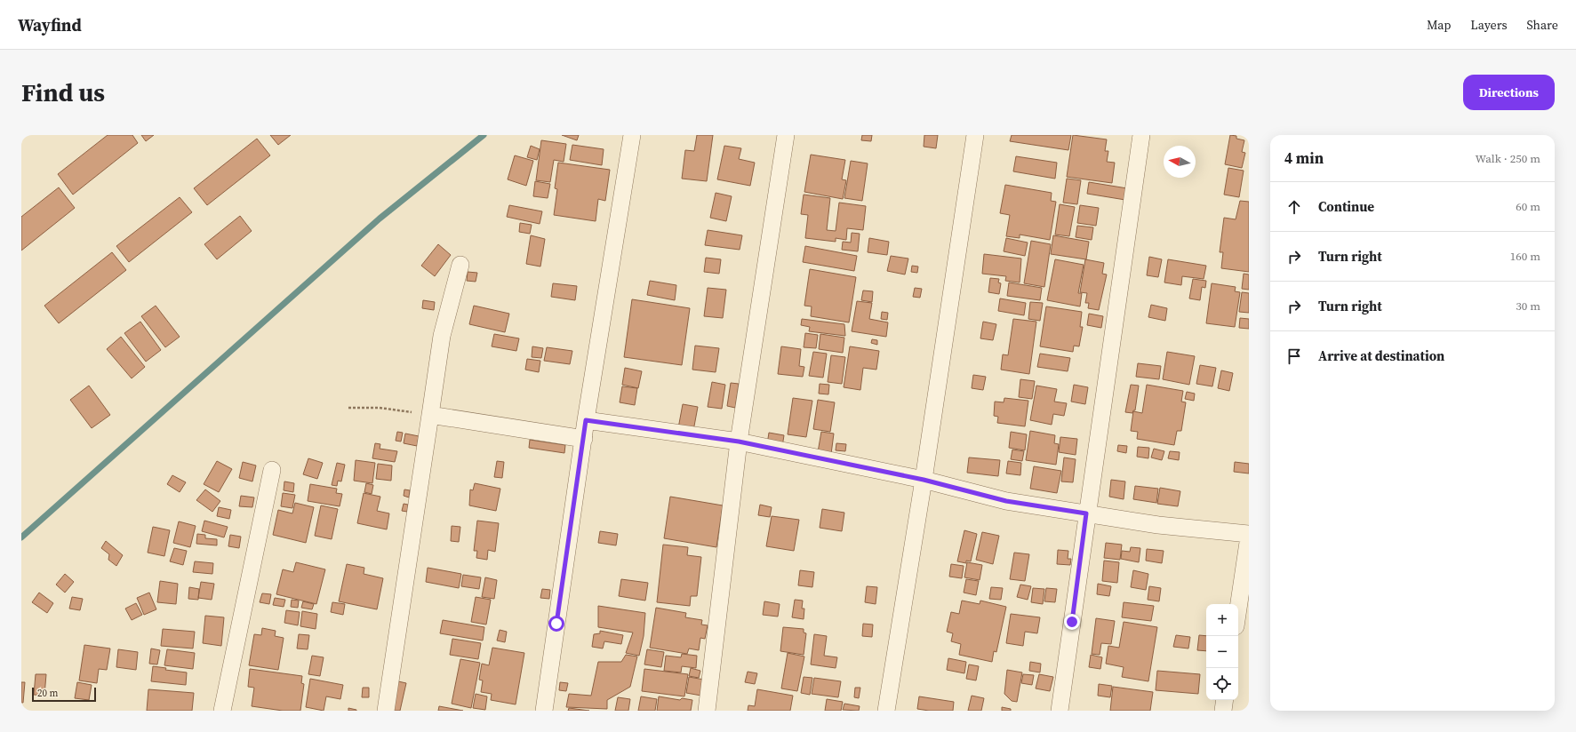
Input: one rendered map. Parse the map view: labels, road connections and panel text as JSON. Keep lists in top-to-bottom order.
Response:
{
  "scale_bar": "20 m",
  "north": "left",
  "page": {
    "header": "Wayfind",
    "nav": ["Map", "Layers", "Share"],
    "buttons": "Directions",
    "title": "Find us",
    "heading": ["4 min", "Walk · 250 m"],
    "list": [
      ["Continue", "60 m"],
      ["Turn right", "160 m"],
      ["Turn right", "30 m"],
      "Arrive at destination"
    ],
    "map_buttons": ["+", "−"],
    "scale": "20 m"
  }
}
